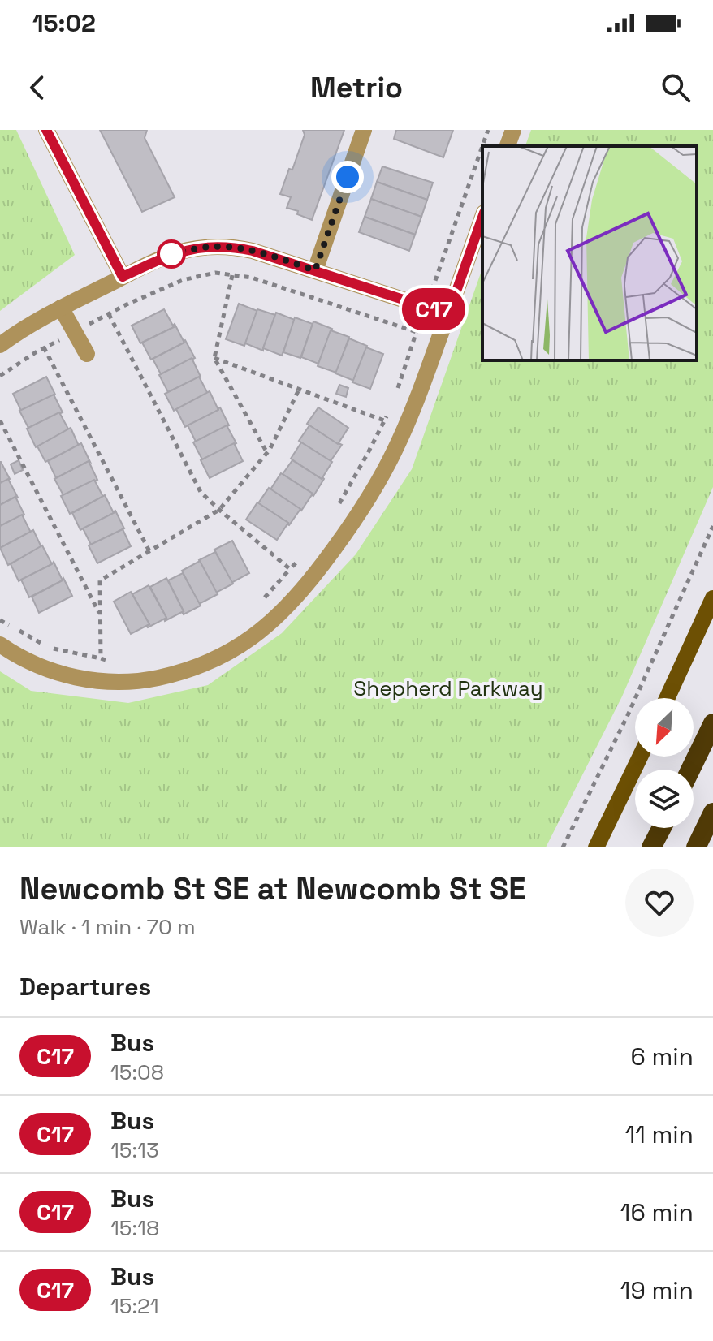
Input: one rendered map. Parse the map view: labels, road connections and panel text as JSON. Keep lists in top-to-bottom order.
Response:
{
  "parks": ["Shepherd Parkway"],
  "lines": ["bus line C17"],
  "north": "bottom left",
  "page": {
    "status": "15:02",
    "header": "Metrio",
    "on_map": "C17",
    "heading": [
      ["Newcomb St SE at Newcomb St SE", "Walk · 1 min · 70 m"],
      "Departures"
    ],
    "list": [
      {
        "mark": "C17",
        "name": "Bus",
        "note": "15:08",
        "value": "6 min"
      },
      {
        "mark": "C17",
        "name": "Bus",
        "note": "15:13",
        "value": "11 min"
      },
      {
        "mark": "C17",
        "name": "Bus",
        "note": "15:18",
        "value": "16 min"
      },
      {
        "mark": "C17",
        "name": "Bus",
        "note": "15:21",
        "value": "19 min"
      }
    ]
  }
}
